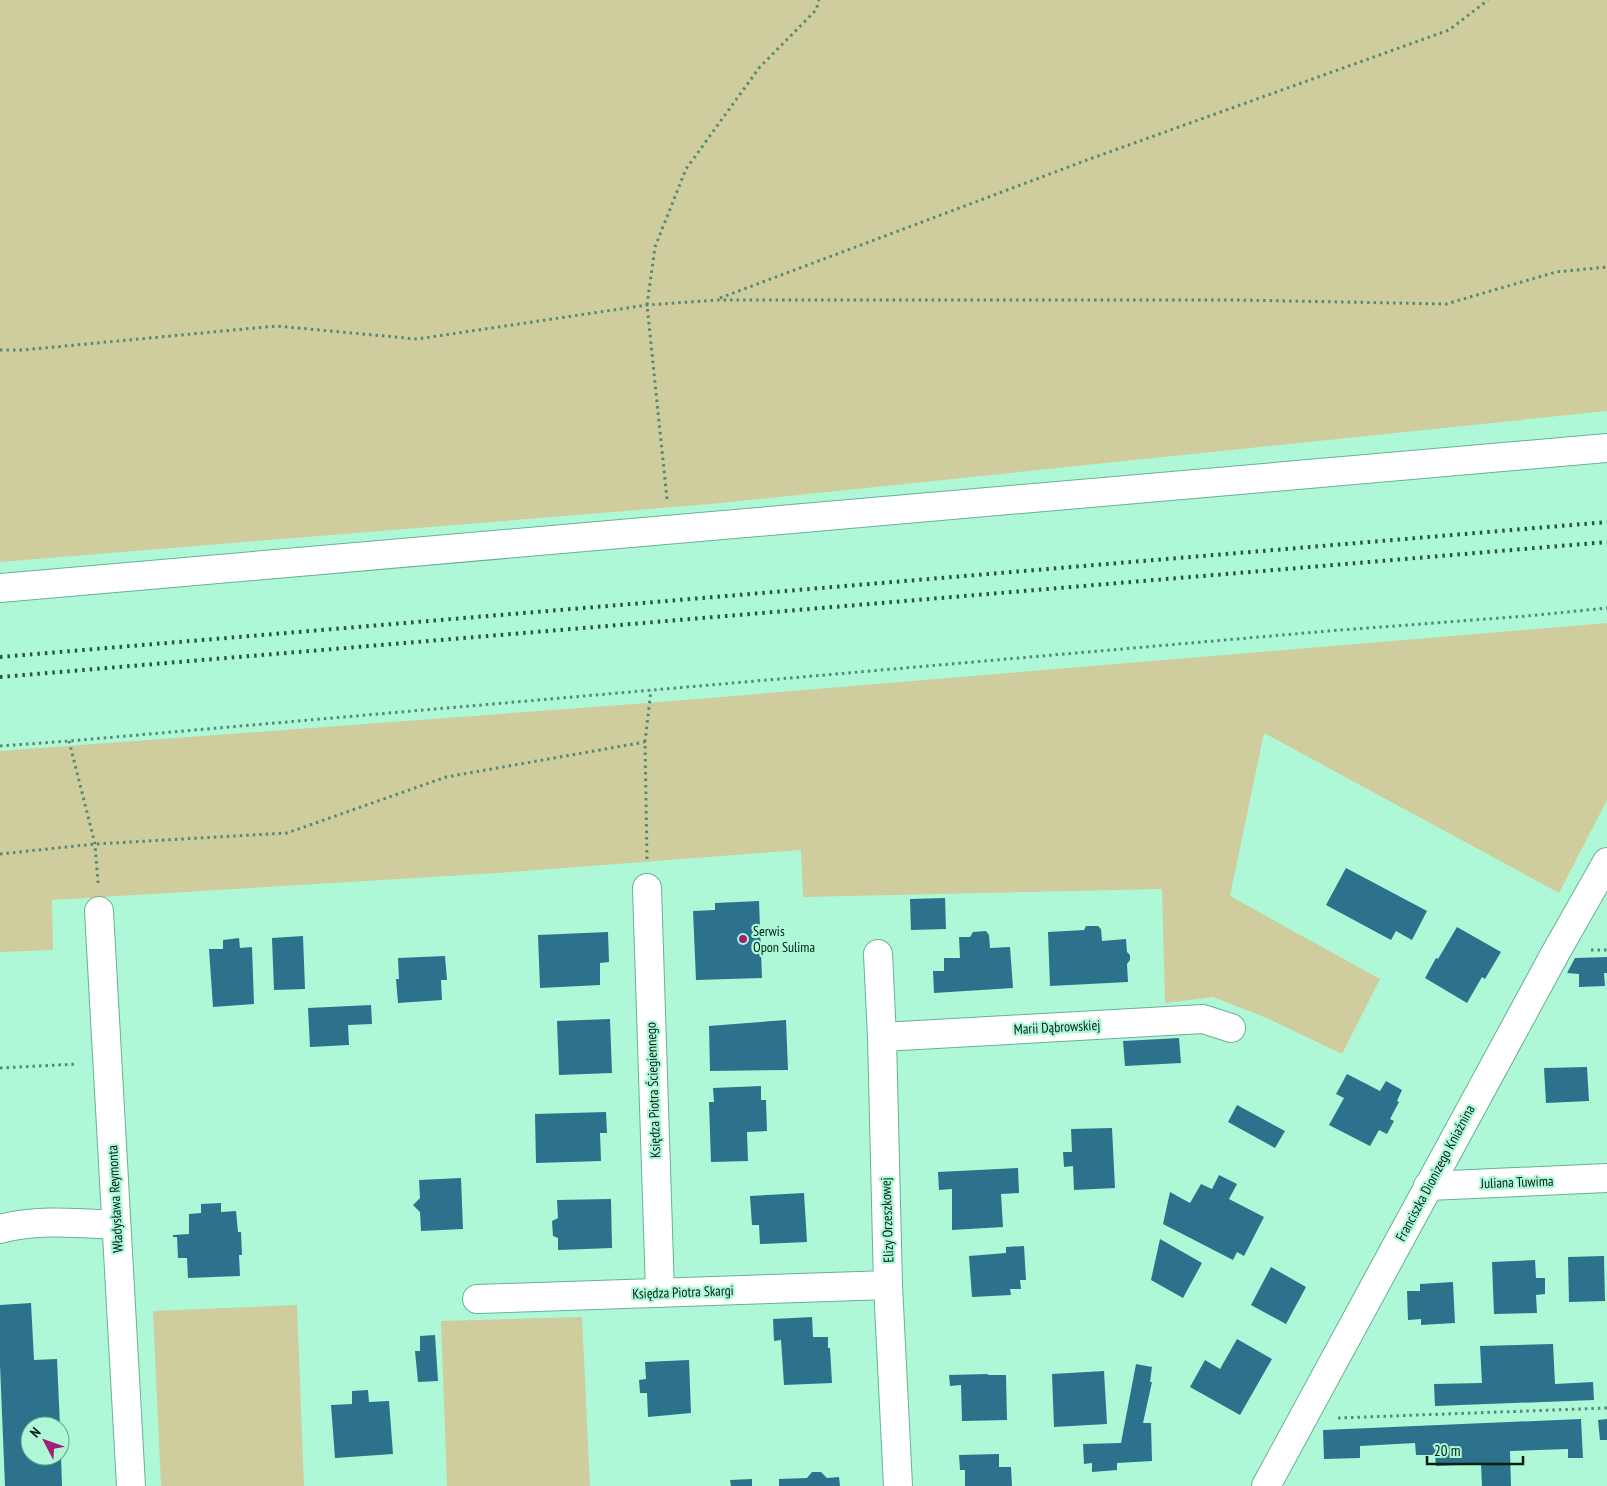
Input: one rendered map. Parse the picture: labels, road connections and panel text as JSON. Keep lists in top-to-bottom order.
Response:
{
  "streets": {
    "street": [
      "Marii Dąbrowskiej",
      "Księdza Piotra Ściegiennego",
      "Franciszka Dionizego Kniaźnina",
      "Juliana Tuwima",
      "Władysława Reymonta",
      "Elizy Orzeszkowej",
      "Księdza Piotra Skargi"
    ]
  },
  "crossings": [
    ["Marii Dąbrowskiej", "Elizy Orzeszkowej"],
    ["Księdza Piotra Ściegiennego", "Księdza Piotra Skargi"],
    ["Franciszka Dionizego Kniaźnina", "Juliana Tuwima"],
    ["Elizy Orzeszkowej", "Księdza Piotra Skargi"]
  ],
  "places": ["Serwis Opon Sulima"],
  "scale_bar": "20 m",
  "north": "top left"
}
